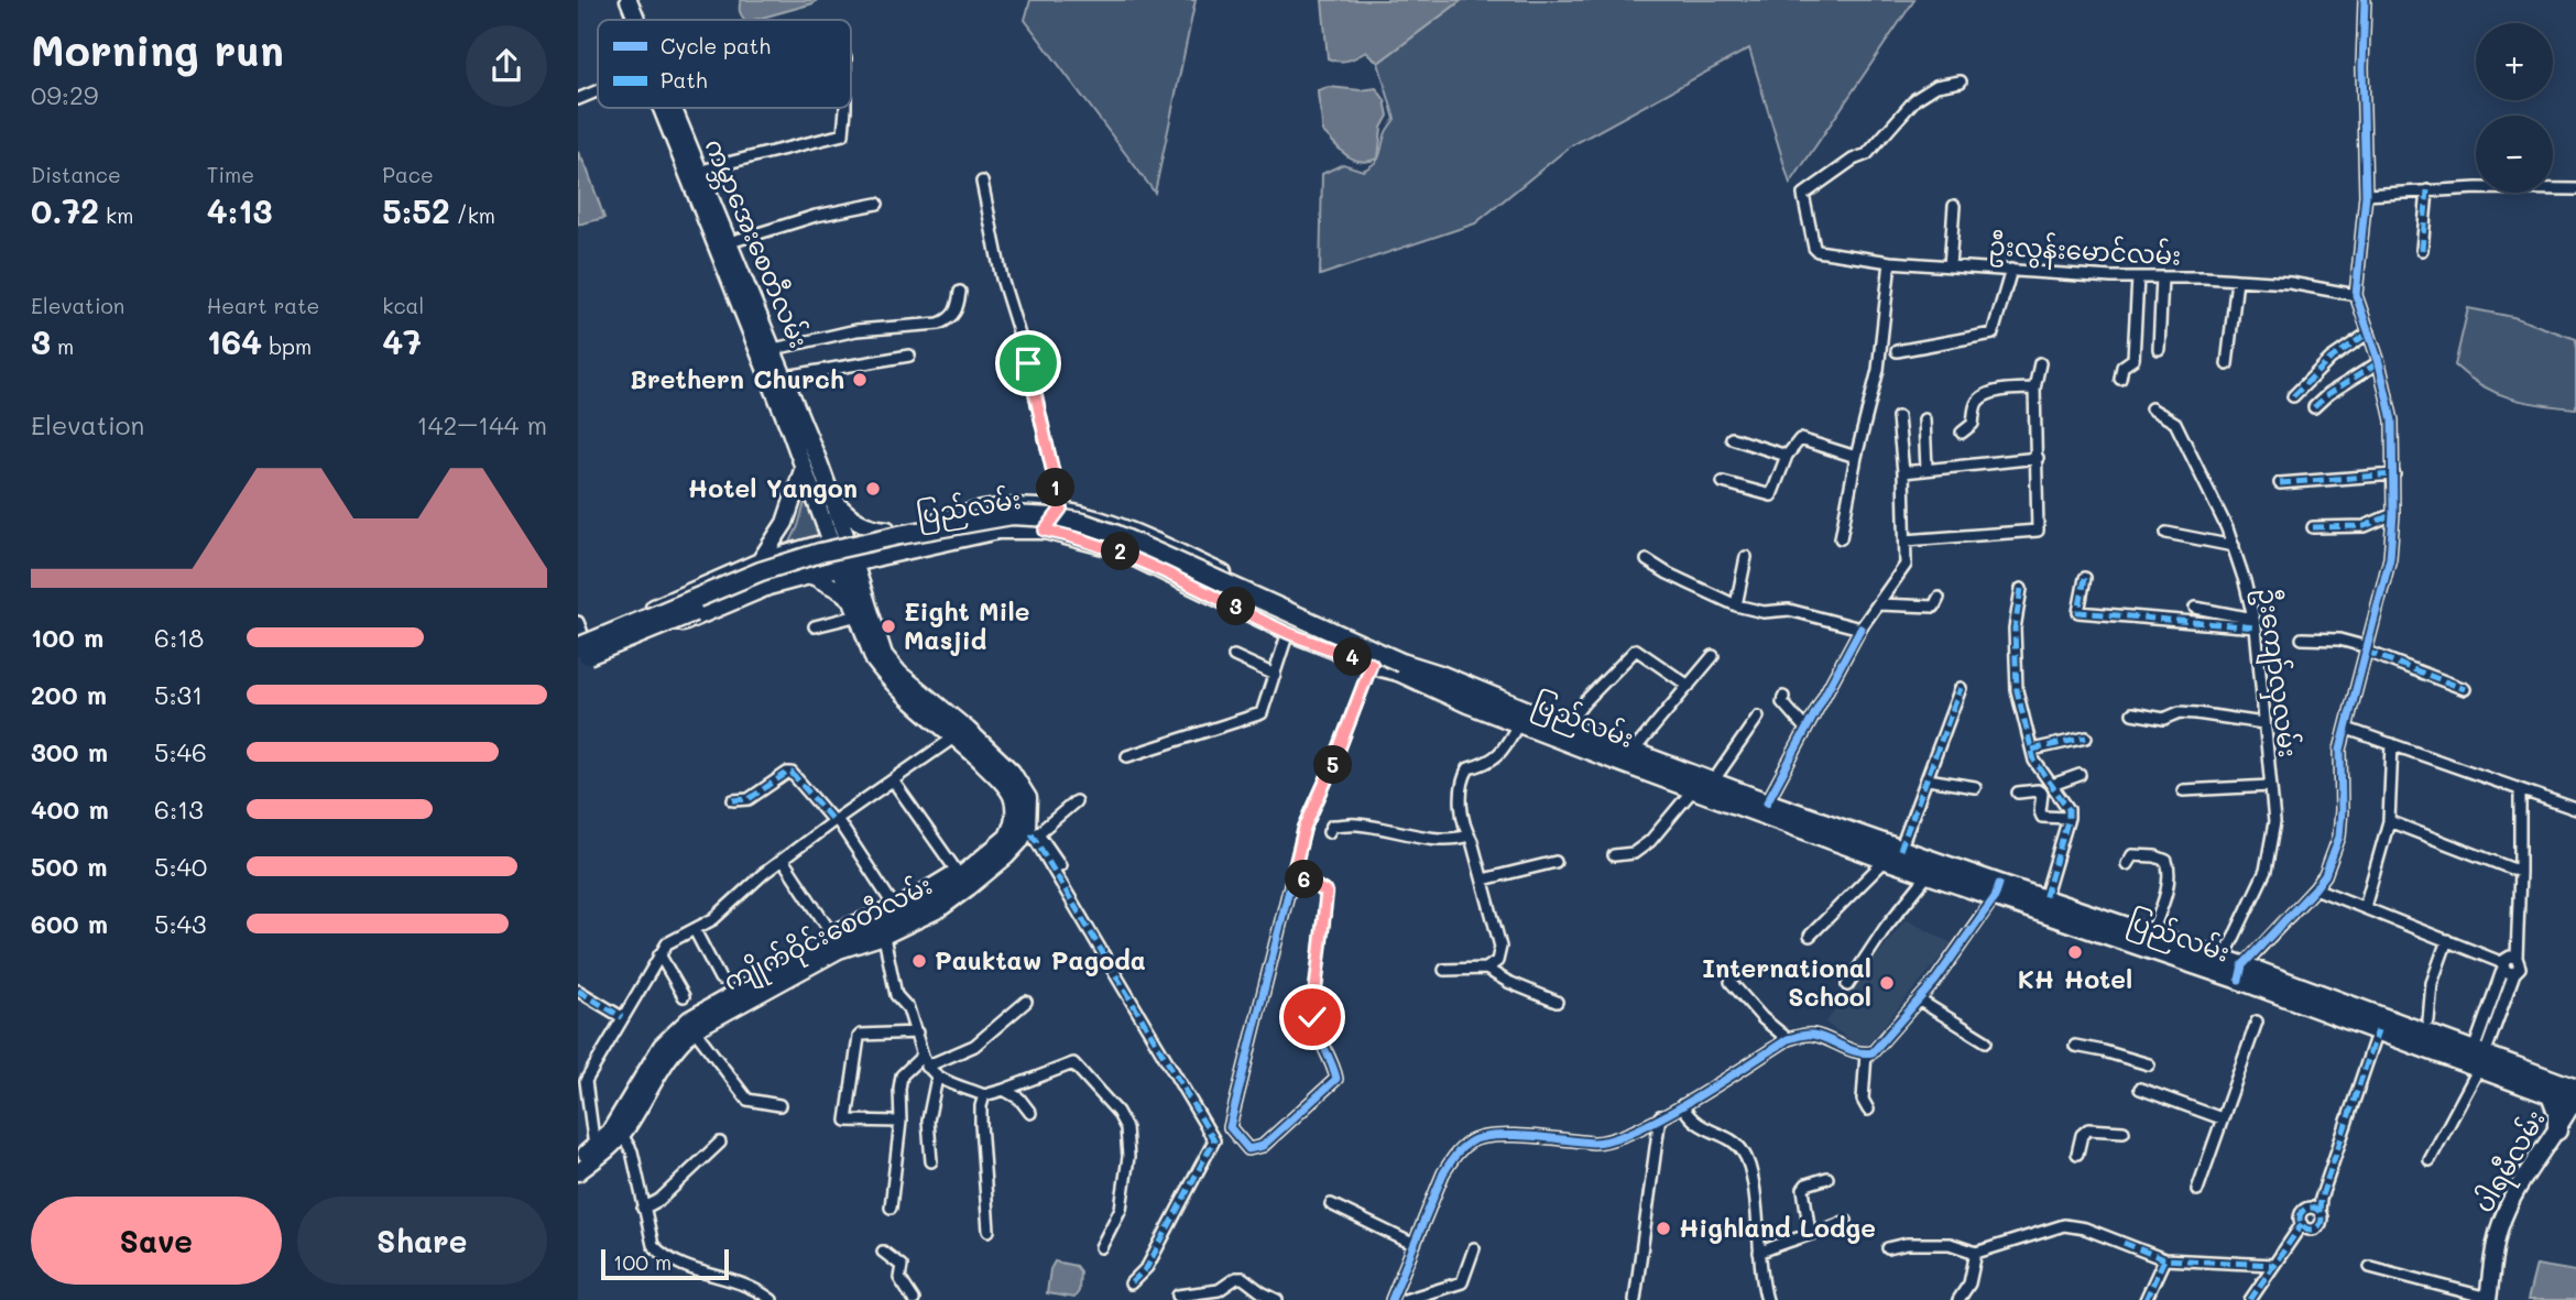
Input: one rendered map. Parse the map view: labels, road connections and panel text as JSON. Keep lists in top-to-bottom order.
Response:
{
  "streets": {
    "highway": ["ပြည်လမ်း"],
    "main road": ["ကမ္ဘာအေးစေတီလမ်း", "ကျိုက်ဝိုင်းစေတီလမ်း", "ပါရမီလမ်း"],
    "street": ["ဦးလွန်းမောင်လမ်း", "ဦးကျော်လှလမ်း"]
  },
  "crossings": [
    ["ကမ္ဘာအေးစေတီလမ်း", "ပြည်လမ်း"],
    ["ပြည်လမ်း", "ဦးကျော်လှလမ်း"]
  ],
  "places": [
    "Brethern Church",
    "Hotel Yangon",
    "Eight Mile Masjid",
    "KH Hotel",
    "Pauktaw Pagoda",
    "International School",
    "Highland Lodge"
  ],
  "legend": ["Cycle path", "Path"],
  "scale_bar": "100 m",
  "page": {
    "heading": ["Morning run", "09:29"],
    "map_buttons": ["+", "−"],
    "stats": [
      ["Distance", "0.72 km"],
      ["Time", "4:13"],
      ["Pace", "5:52 /km"],
      ["Elevation", "3 m"],
      ["Heart rate", "164 bpm"],
      ["kcal", "47"]
    ],
    "chart": ["Elevation", "142–144 m"],
    "pins": [
      "1",
      "2",
      "3",
      "4",
      "5",
      "6"
    ],
    "list": [
      {
        "name": "100 m",
        "note": "6:18"
      },
      {
        "name": "200 m",
        "note": "5:31"
      },
      {
        "name": "300 m",
        "note": "5:46"
      },
      {
        "name": "400 m",
        "note": "6:13"
      },
      {
        "name": "500 m",
        "note": "5:40"
      },
      {
        "name": "600 m",
        "note": "5:43"
      }
    ],
    "buttons": ["Save", "Share"],
    "scale": "100 m"
  }
}
